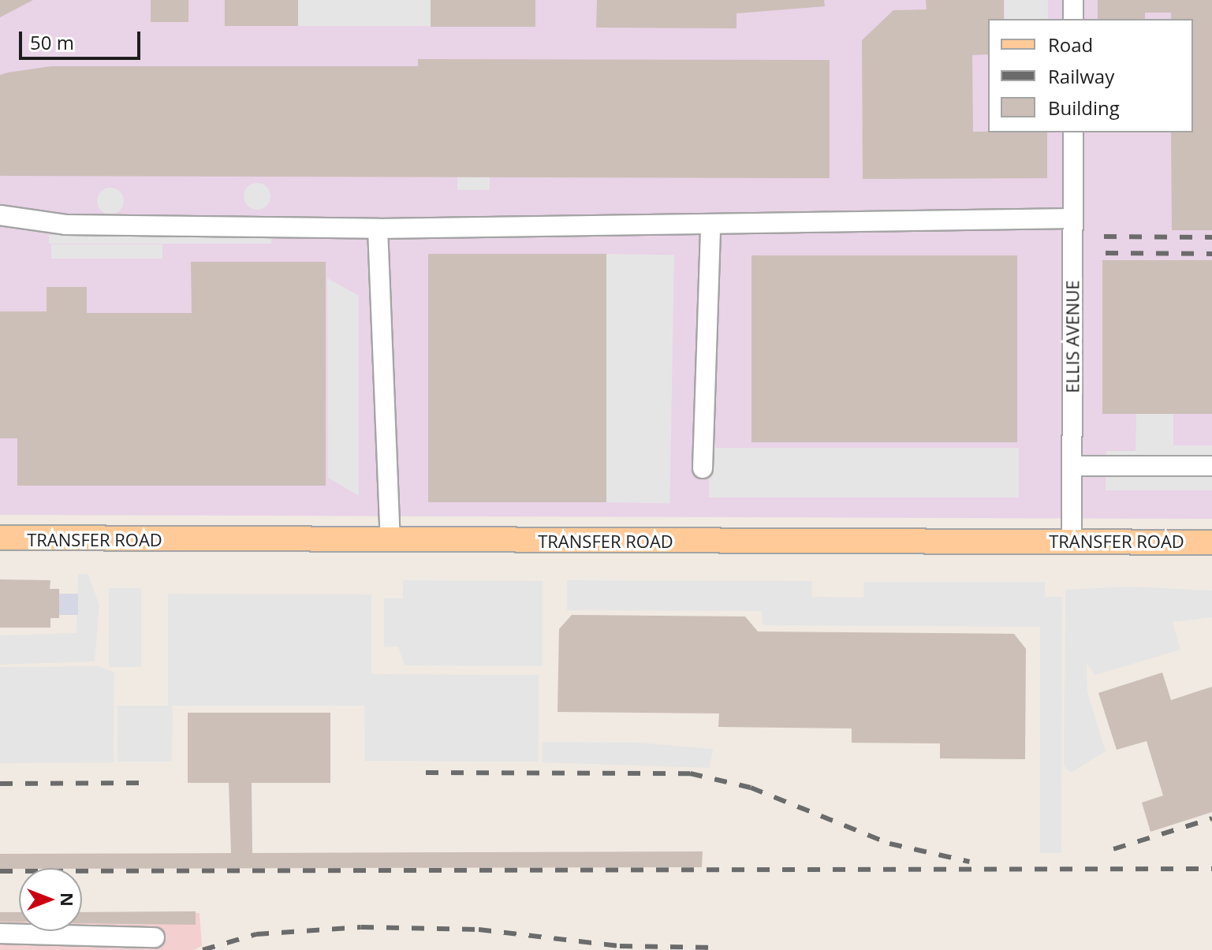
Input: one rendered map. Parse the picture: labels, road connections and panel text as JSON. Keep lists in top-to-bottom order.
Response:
{
  "streets": {
    "main road": ["TRANSFER ROAD"],
    "street": ["ELLIS AVENUE"]
  },
  "crossings": [
    ["ELLIS AVENUE", "TRANSFER ROAD"]
  ],
  "legend": ["Road", "Railway", "Building"],
  "scale_bar": "50 m",
  "north": "right"
}
